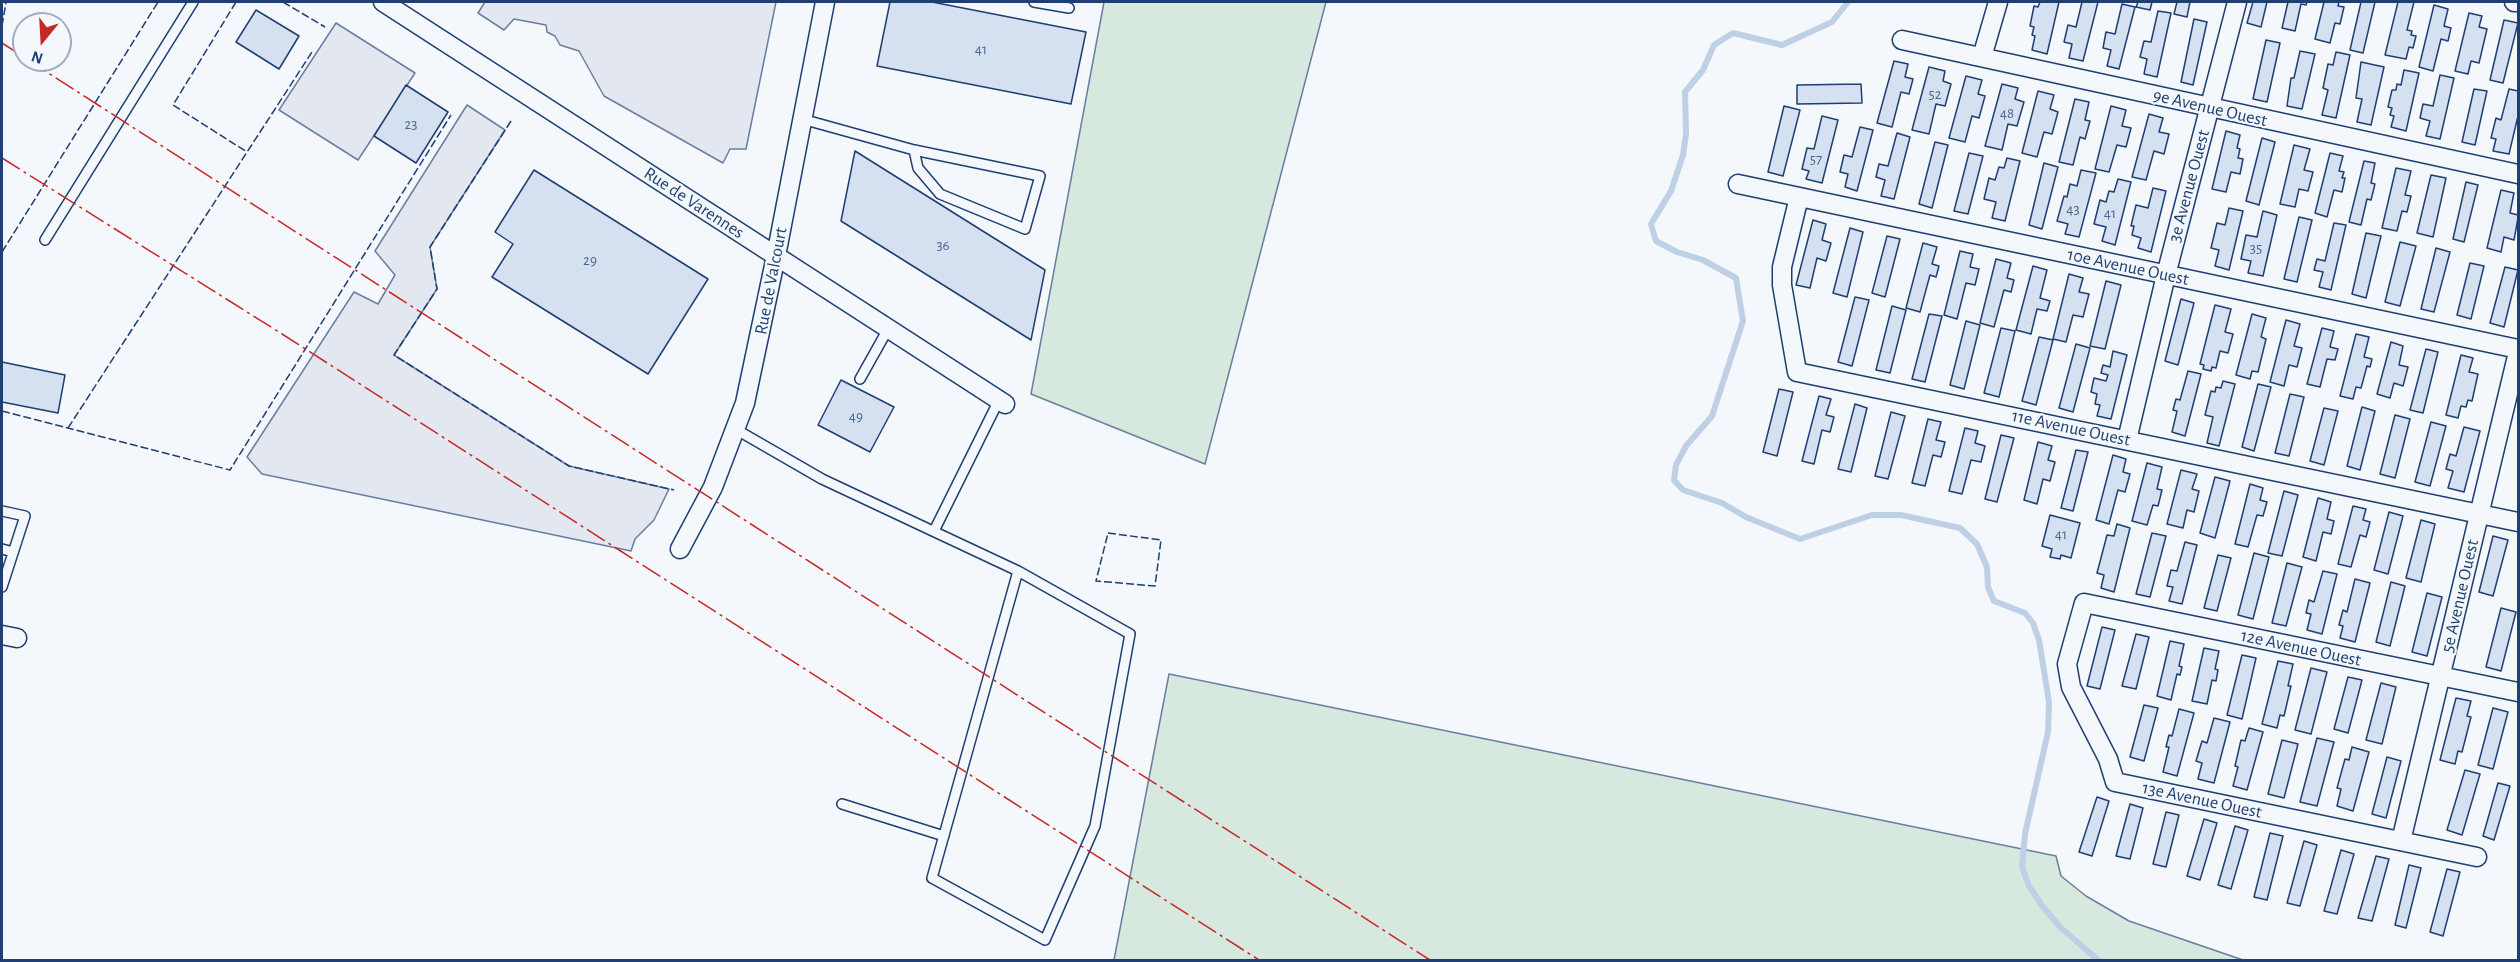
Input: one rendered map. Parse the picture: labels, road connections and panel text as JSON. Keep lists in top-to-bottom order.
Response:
{
  "streets": {
    "street": [
      "9e Avenue Ouest",
      "3e Avenue Ouest",
      "Rue de Varennes",
      "10e Avenue Ouest",
      "Rue de Valcourt",
      "11e Avenue Ouest",
      "5e Avenue Ouest",
      "12e Avenue Ouest",
      "13e Avenue Ouest"
    ]
  },
  "crossings": [
    ["9e Avenue Ouest", "3e Avenue Ouest"],
    ["3e Avenue Ouest", "10e Avenue Ouest"],
    ["3e Avenue Ouest", "11e Avenue Ouest"],
    ["Rue de Varennes", "Rue de Valcourt"],
    ["10e Avenue Ouest", "11e Avenue Ouest"],
    ["10e Avenue Ouest", "5e Avenue Ouest"],
    ["11e Avenue Ouest", "5e Avenue Ouest"],
    ["5e Avenue Ouest", "12e Avenue Ouest"],
    ["5e Avenue Ouest", "13e Avenue Ouest"],
    ["12e Avenue Ouest", "13e Avenue Ouest"]
  ],
  "house_numbers": [
    "41",
    "52",
    "48",
    "23",
    "57",
    "43",
    "41",
    "36",
    "35",
    "29",
    "49",
    "41"
  ],
  "north": "bottom"
}
